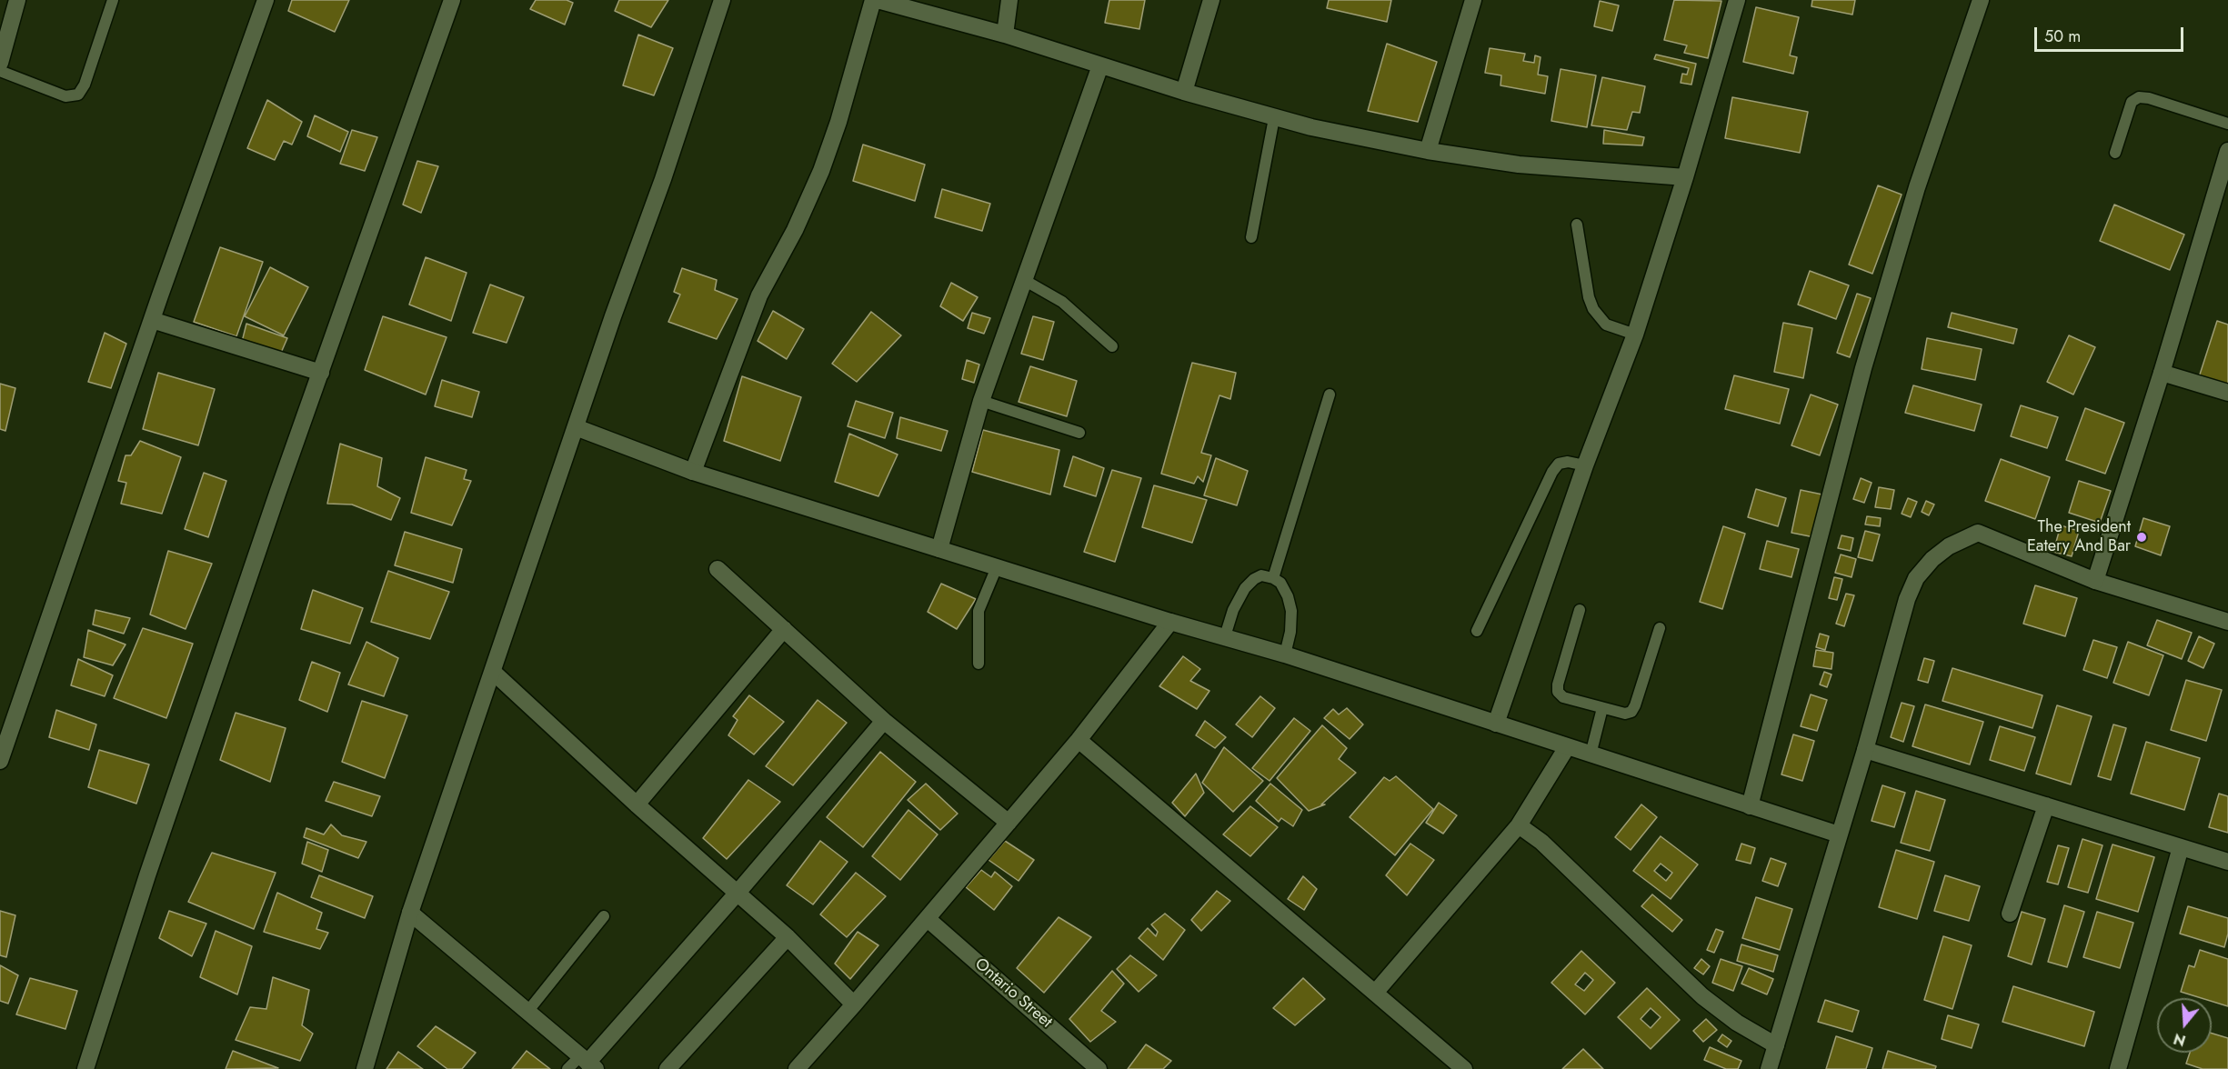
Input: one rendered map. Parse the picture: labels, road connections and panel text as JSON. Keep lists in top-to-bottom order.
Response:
{
  "streets": {
    "street": ["Ontario Street"]
  },
  "places": ["The President Eatery And Bar"],
  "scale_bar": "50 m",
  "north": "bottom"
}
